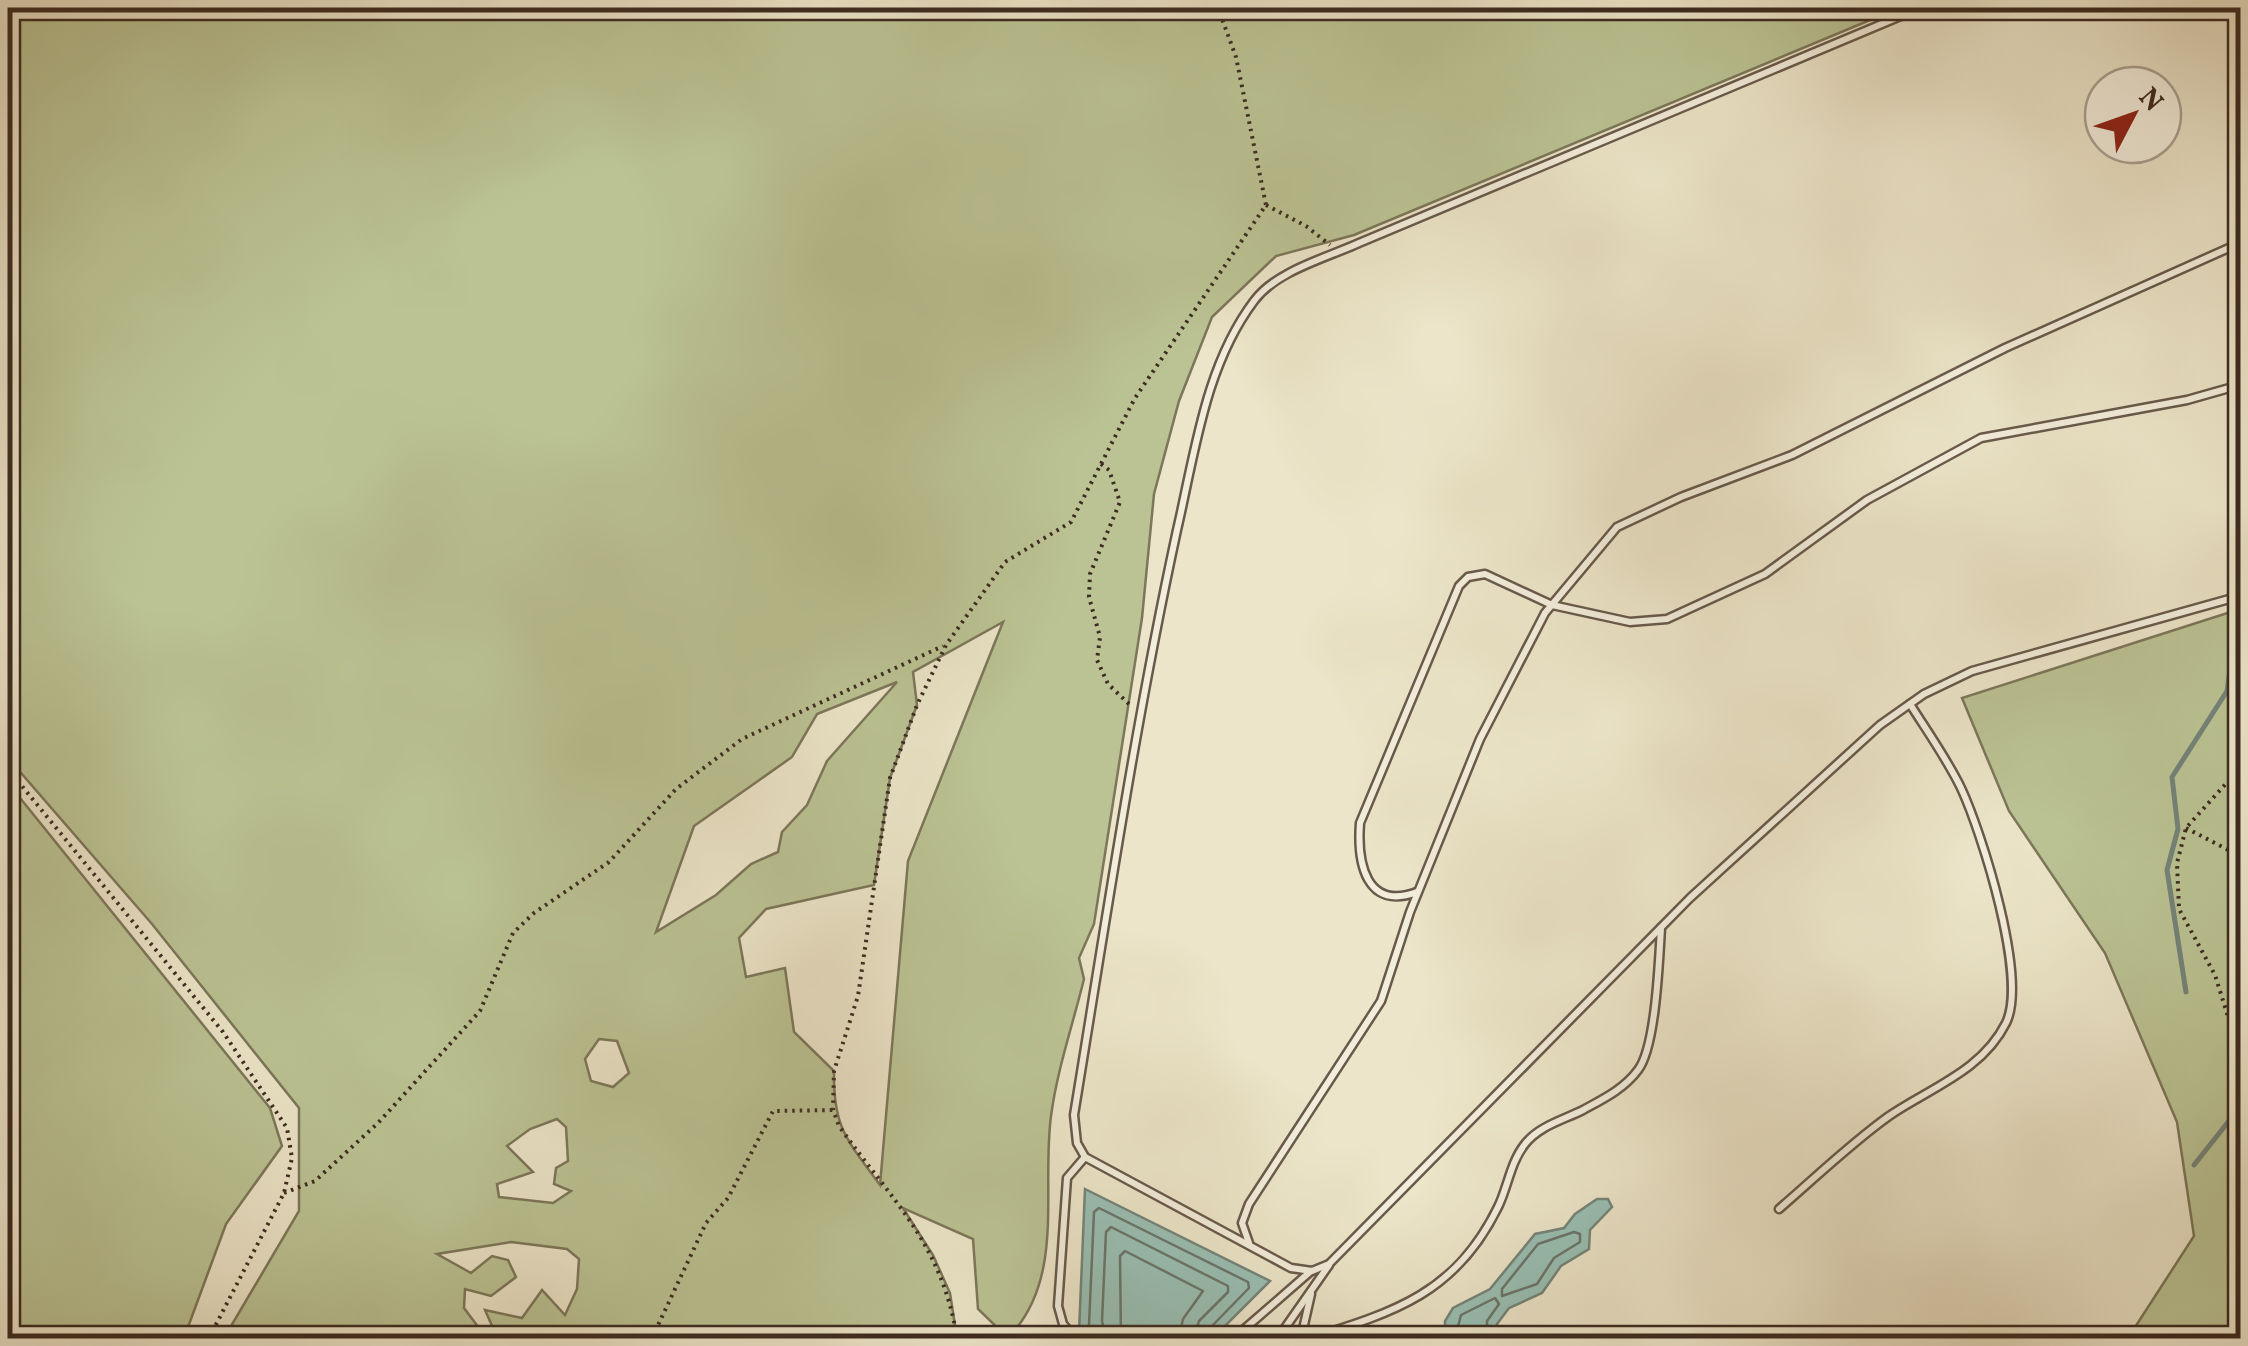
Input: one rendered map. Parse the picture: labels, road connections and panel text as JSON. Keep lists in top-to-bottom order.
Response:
{
  "north": "top right"
}
